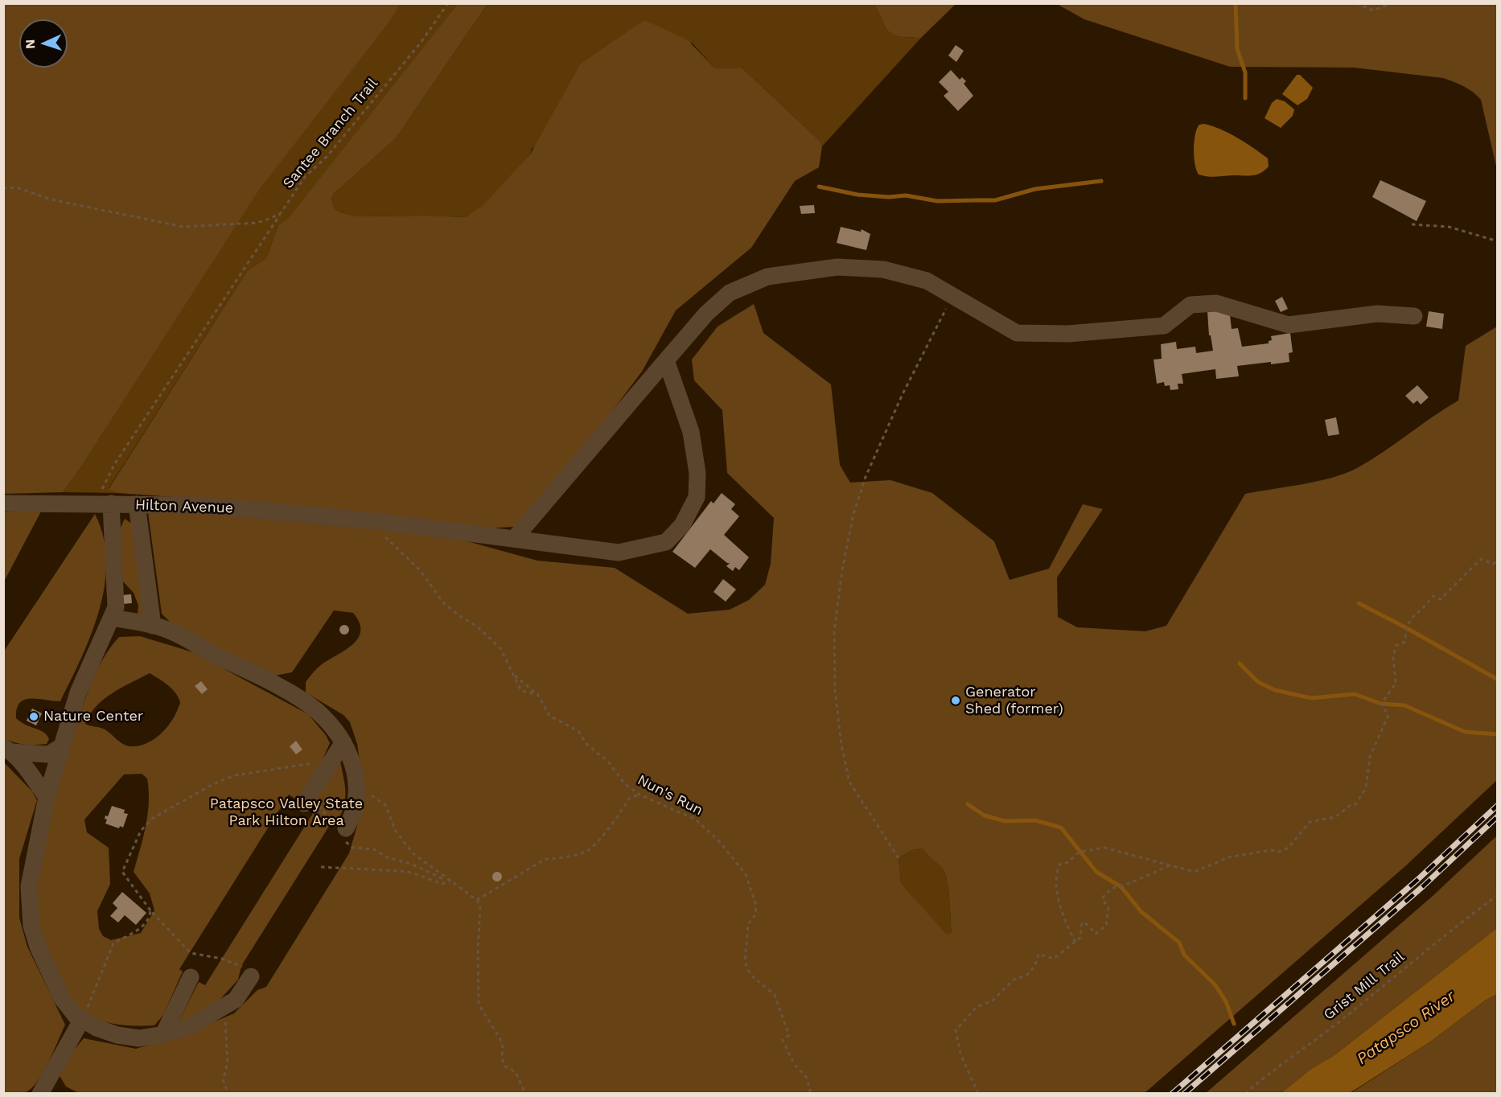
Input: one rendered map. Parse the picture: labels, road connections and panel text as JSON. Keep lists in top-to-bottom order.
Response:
{
  "streets": {
    "street": ["Hilton Avenue"],
    "path": ["Santee Branch Trail", "Nun's Run", "Grist Mill Trail"]
  },
  "crossings": [
    ["Santee Branch Trail", "Hilton Avenue"]
  ],
  "water": ["Patapsco River"],
  "parks": ["Patapsco Valley State Park Hilton Area"],
  "places": ["Generator Shed (former)", "Nature Center"],
  "north": "left"
}
